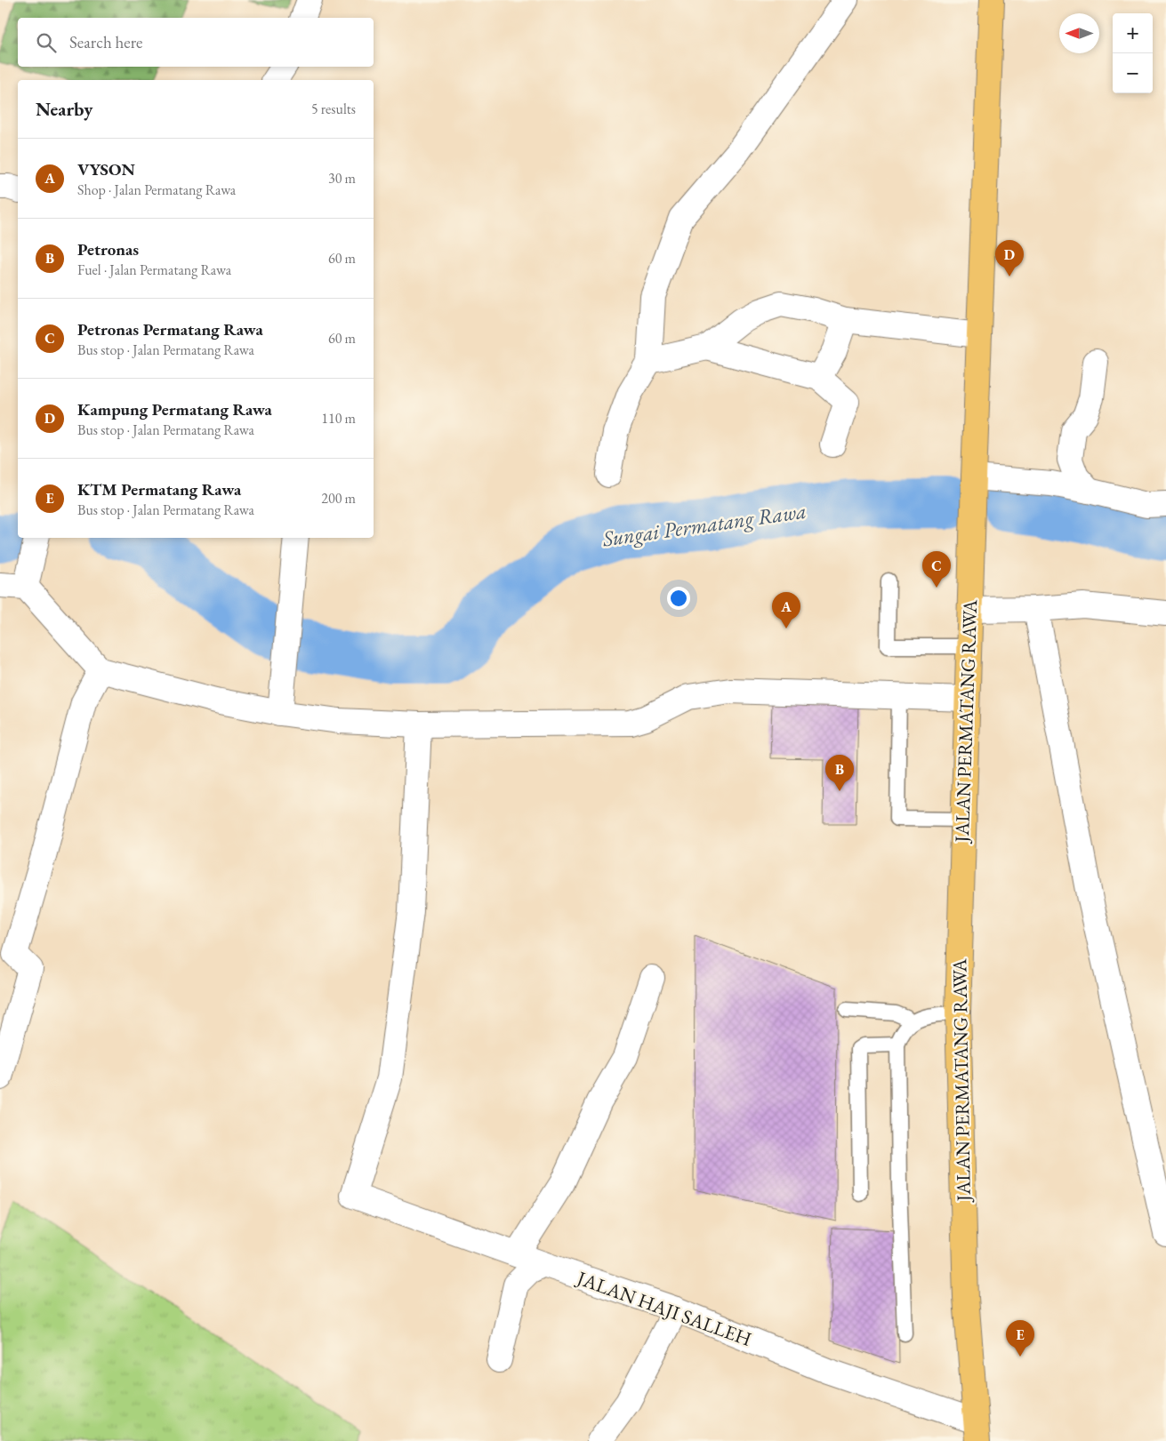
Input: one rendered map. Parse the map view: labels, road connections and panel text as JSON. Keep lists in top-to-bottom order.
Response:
{
  "streets": {
    "main road": ["JALAN PERMATANG RAWA"],
    "street": ["JALAN HAJI SALLEH"]
  },
  "crossings": [
    ["JALAN PERMATANG RAWA", "JALAN HAJI SALLEH"]
  ],
  "water": ["Sungai Permatang Rawa"],
  "north": "left",
  "page": {
    "map_buttons": ["+", "−"],
    "search": "Search here",
    "heading": ["Nearby", "5 results"],
    "list": [
      {
        "mark": "A",
        "name": "VYSON",
        "note": "Shop · Jalan Permatang Rawa",
        "value": "30 m"
      },
      {
        "mark": "B",
        "name": "Petronas",
        "note": "Fuel · Jalan Permatang Rawa",
        "value": "60 m"
      },
      {
        "mark": "C",
        "name": "Petronas Permatang Rawa",
        "note": "Bus stop · Jalan Permatang Rawa",
        "value": "60 m"
      },
      {
        "mark": "D",
        "name": "Kampung Permatang Rawa",
        "note": "Bus stop · Jalan Permatang Rawa",
        "value": "110 m"
      },
      {
        "mark": "E",
        "name": "KTM Permatang Rawa",
        "note": "Bus stop · Jalan Permatang Rawa",
        "value": "200 m"
      }
    ],
    "pins": [
      "D",
      "C",
      "A",
      "B",
      "E"
    ]
  }
}
